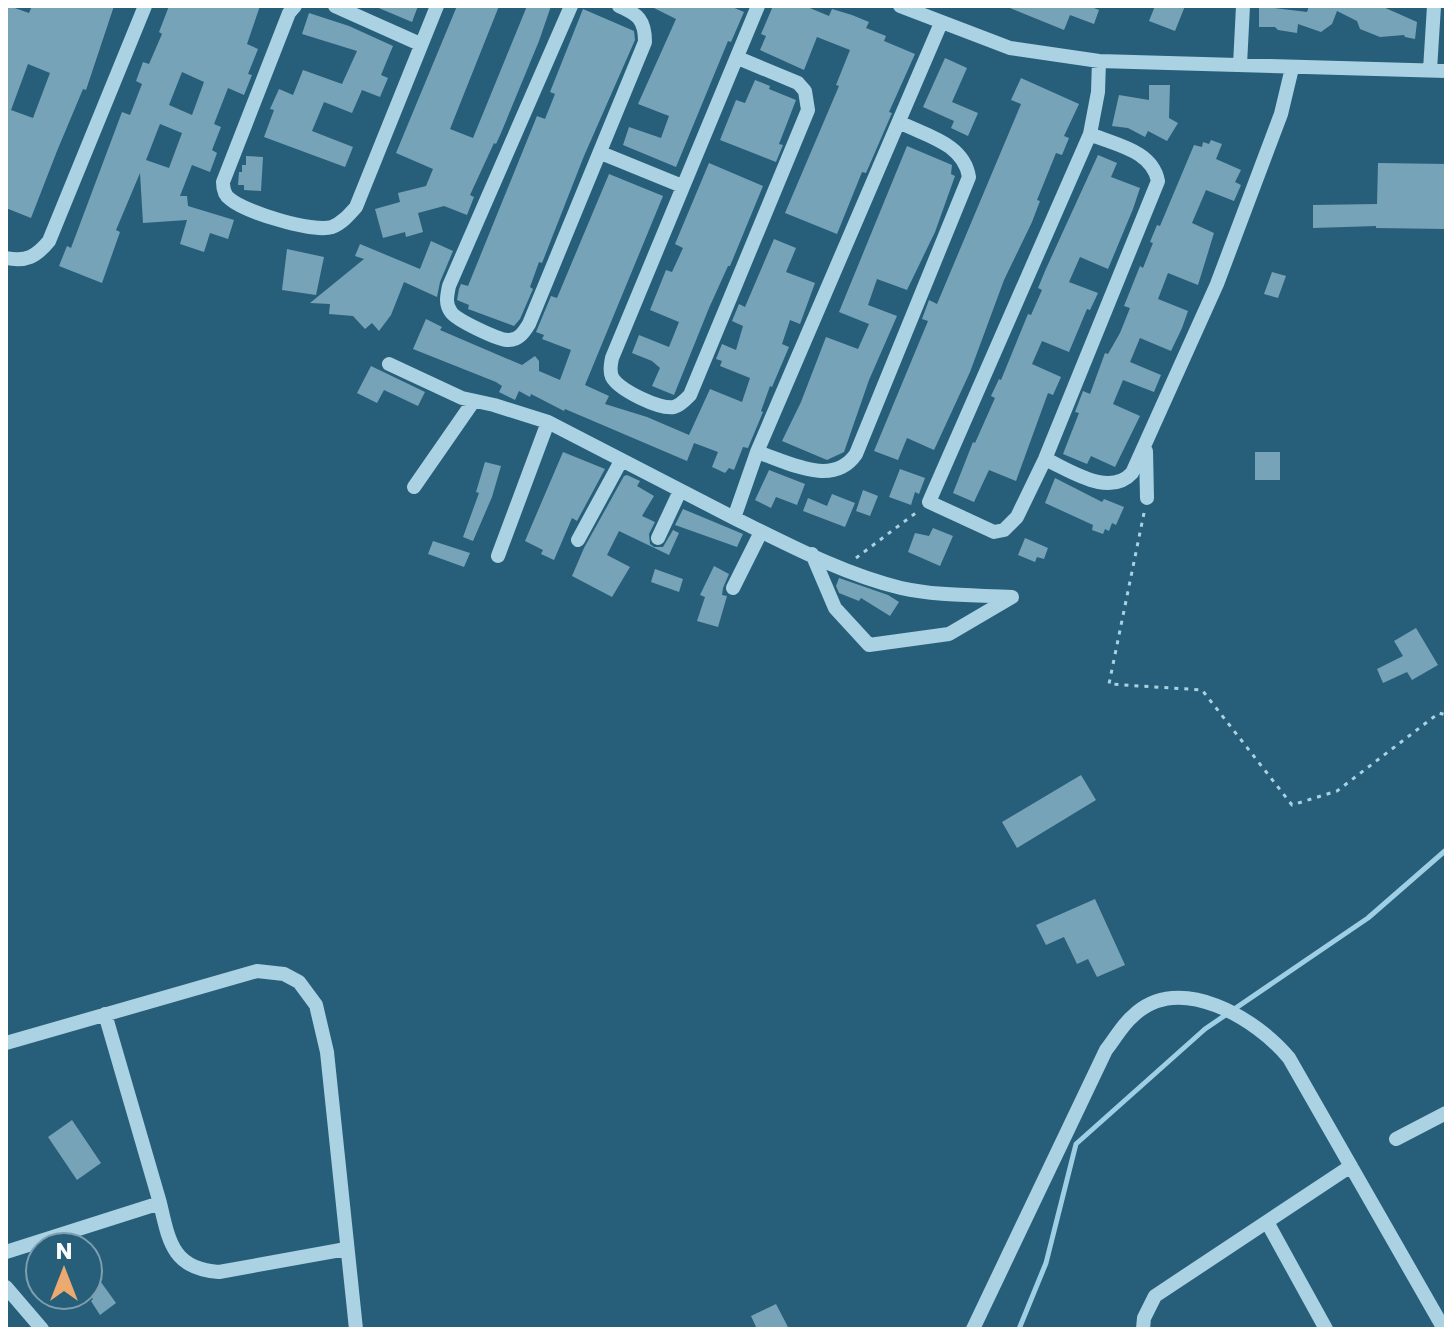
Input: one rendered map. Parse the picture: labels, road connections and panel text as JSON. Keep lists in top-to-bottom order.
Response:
{
  "north": "top"
}
